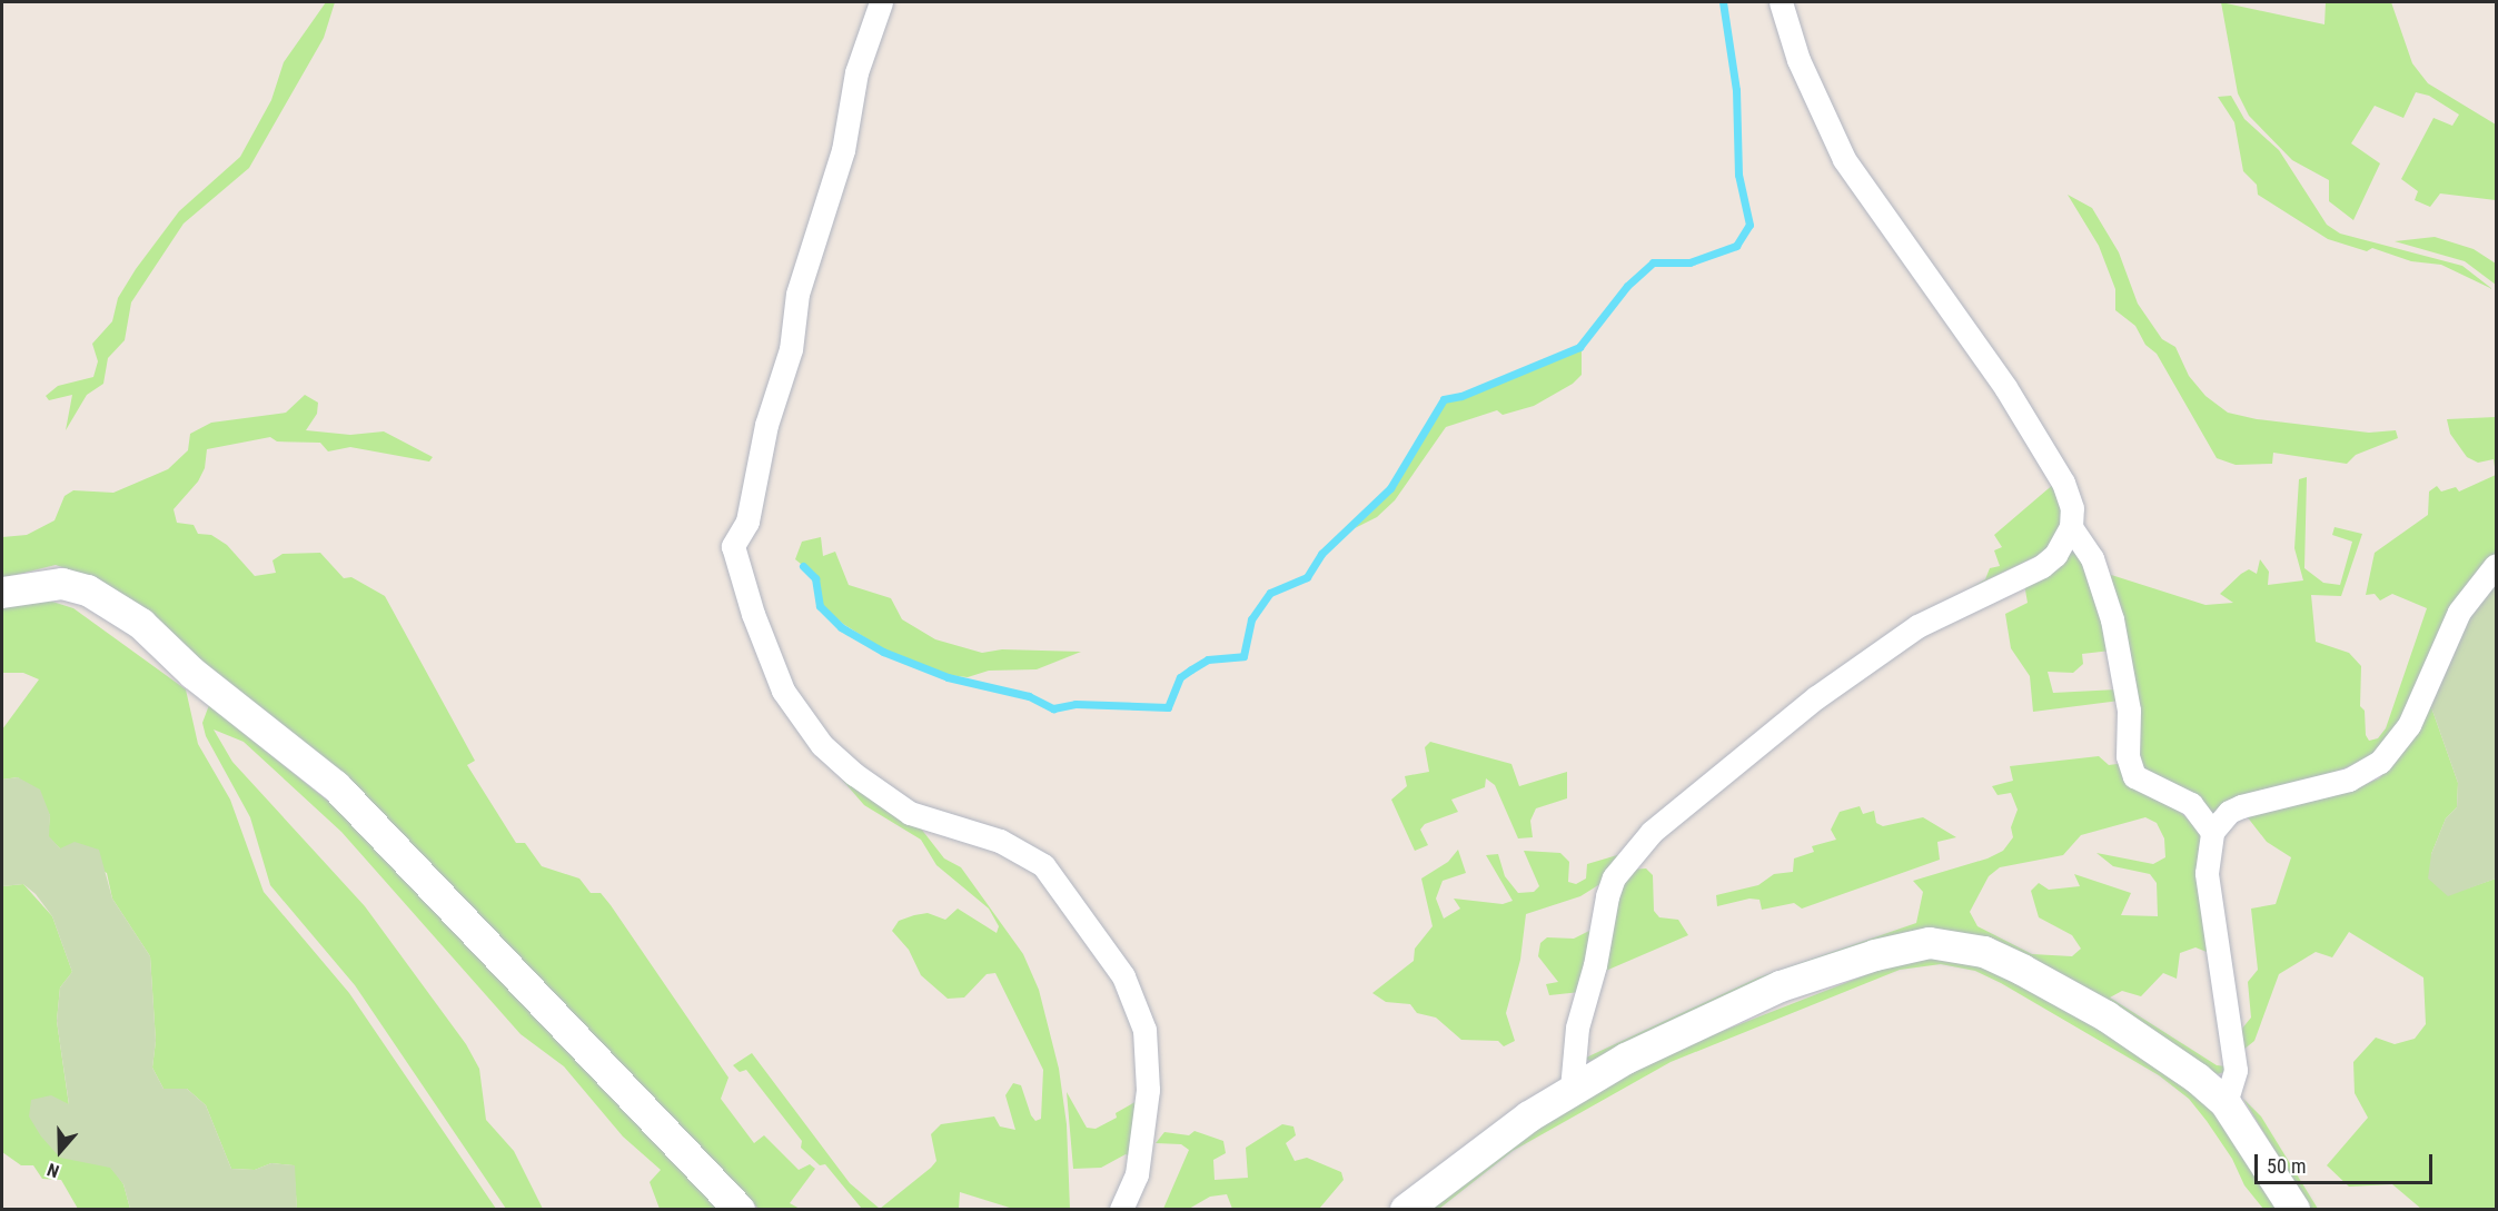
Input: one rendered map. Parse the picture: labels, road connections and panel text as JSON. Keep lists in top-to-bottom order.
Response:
{
  "scale_bar": "50 m",
  "north": "bottom"
}
